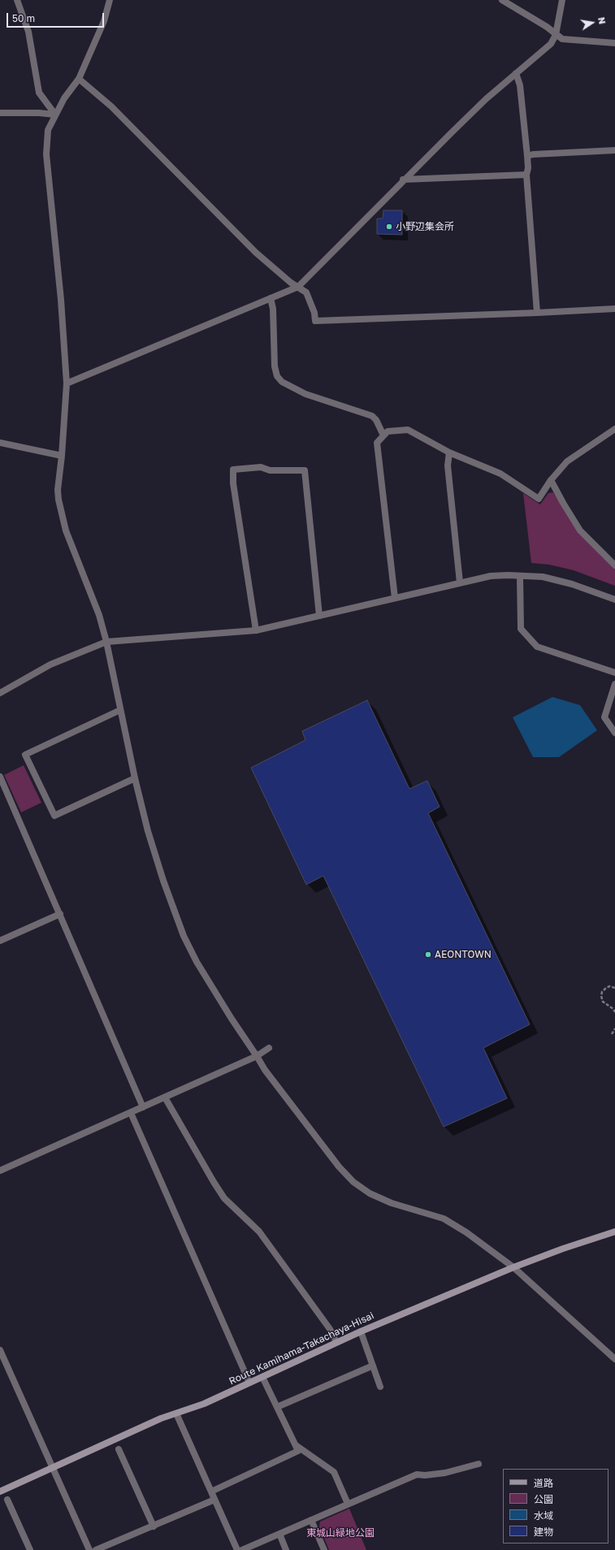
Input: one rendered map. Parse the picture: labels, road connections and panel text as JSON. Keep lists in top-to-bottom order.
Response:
{
  "streets": {
    "main road": ["Route Kamihama-Takachaya-Hisai"]
  },
  "parks": ["東城山緑地公園"],
  "places": ["小野辺集会所", "AEONTOWN"],
  "legend": [
    "道路",
    "公園",
    "水域",
    "建物"
  ],
  "scale_bar": "50 m",
  "north": "right"
}
